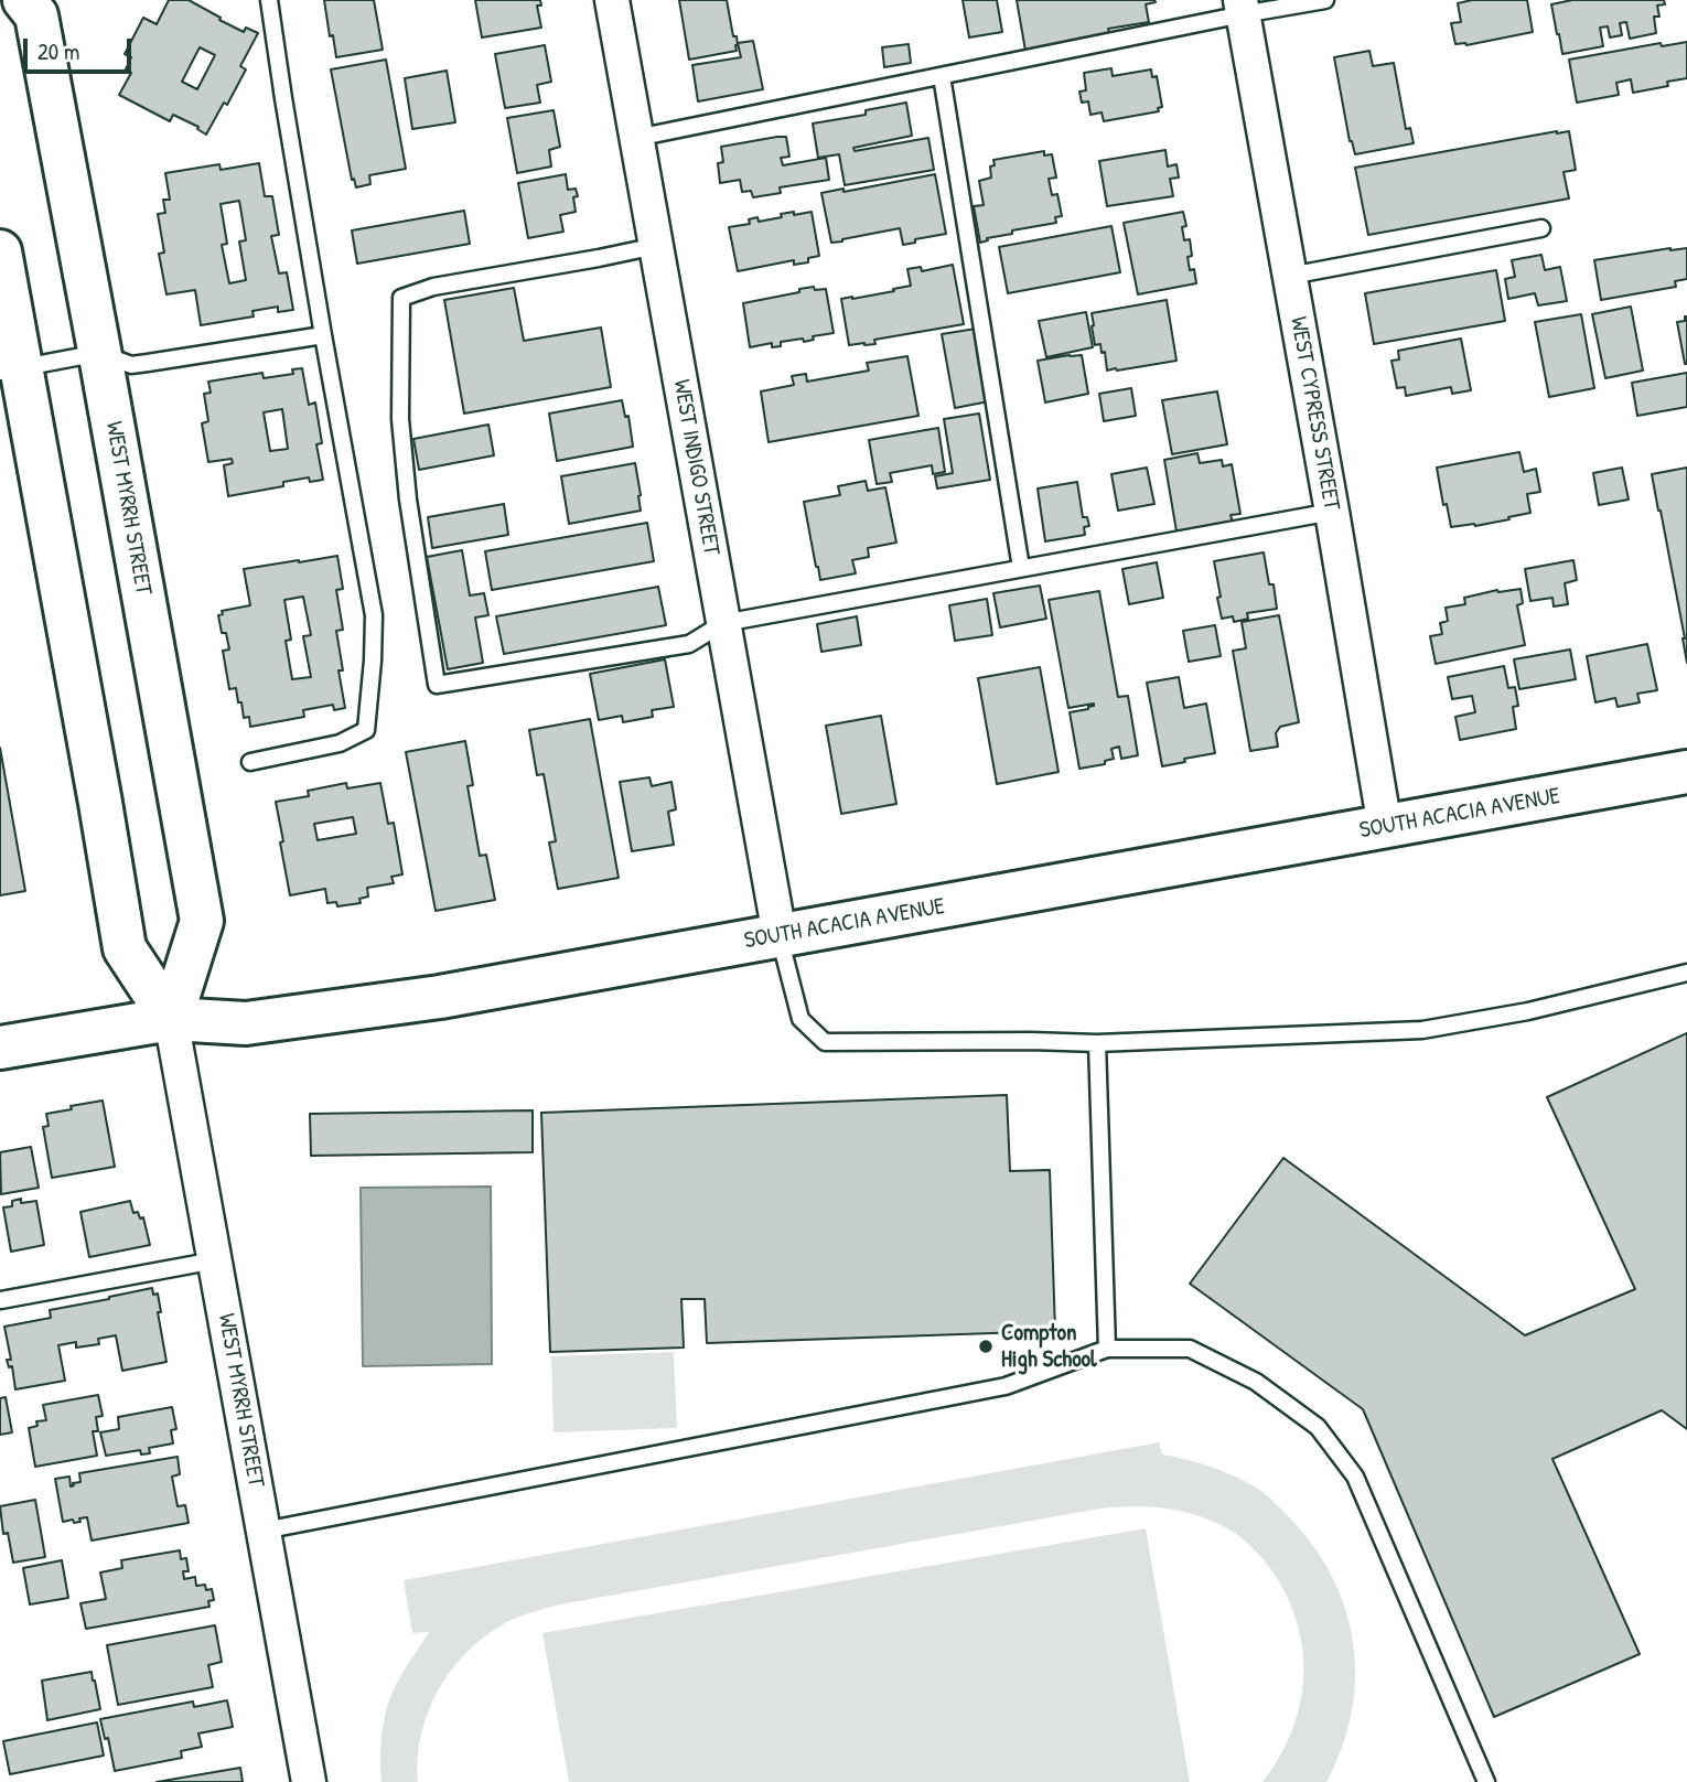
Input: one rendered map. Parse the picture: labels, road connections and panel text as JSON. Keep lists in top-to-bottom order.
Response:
{
  "streets": {
    "street": [
      "WEST CYPRESS STREET",
      "WEST INDIGO STREET",
      "WEST MYRRH STREET",
      "SOUTH ACACIA AVENUE"
    ]
  },
  "crossings": [
    ["WEST CYPRESS STREET", "SOUTH ACACIA AVENUE"],
    ["WEST INDIGO STREET", "SOUTH ACACIA AVENUE"],
    ["WEST MYRRH STREET", "SOUTH ACACIA AVENUE"]
  ],
  "places": ["Compton High School"],
  "scale_bar": "20 m"
}
